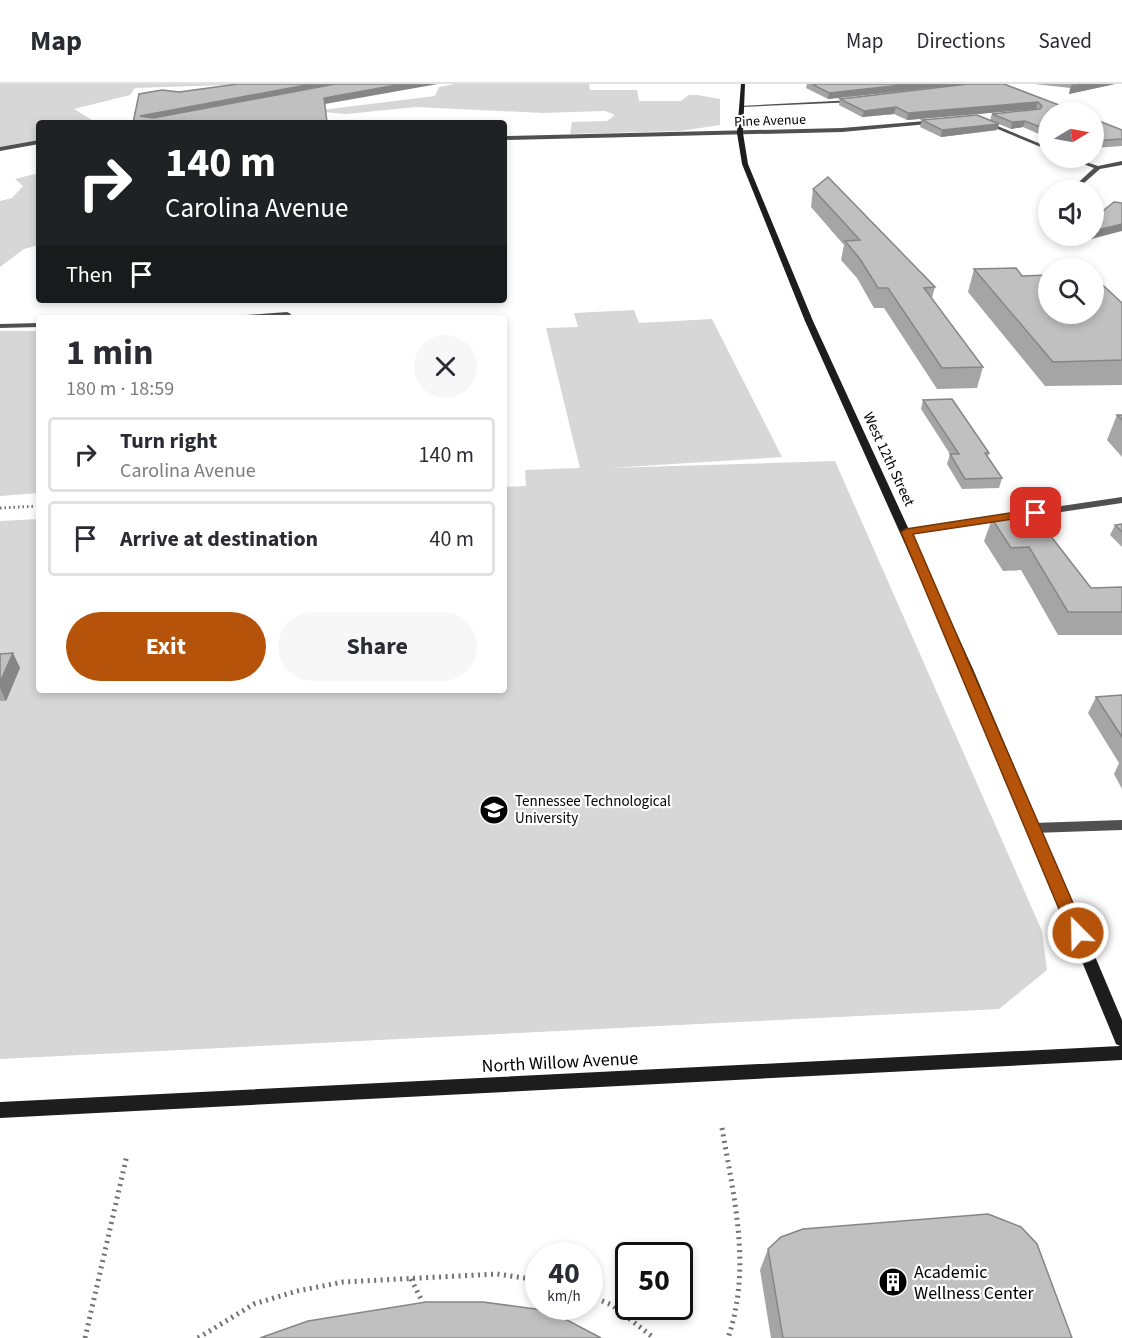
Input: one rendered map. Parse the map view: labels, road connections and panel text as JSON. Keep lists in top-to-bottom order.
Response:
{
  "streets": {
    "main road": ["West 12th Street", "North Willow Avenue"],
    "street": ["Pine Avenue"]
  },
  "crossings": [
    ["Pine Avenue", "West 12th Street"]
  ],
  "places": {
    "school or university": ["Tennessee Technological University"],
    "building": ["Academic Wellness Center"]
  },
  "north": "right",
  "page": {
    "header": "Map",
    "nav": ["Map", "Directions", "Saved"],
    "turn": ["140 m", "Carolina Avenue"],
    "then": "Then",
    "heading": ["1 min", "180 m · 18:59"],
    "list": [
      {
        "name": "Turn right",
        "note": "Carolina Avenue",
        "value": "140 m"
      },
      {
        "name": "Arrive at destination",
        "value": "40 m"
      }
    ],
    "buttons": ["Exit", "Share"],
    "speed": "40 km/h",
    "limit": "50"
  }
}
